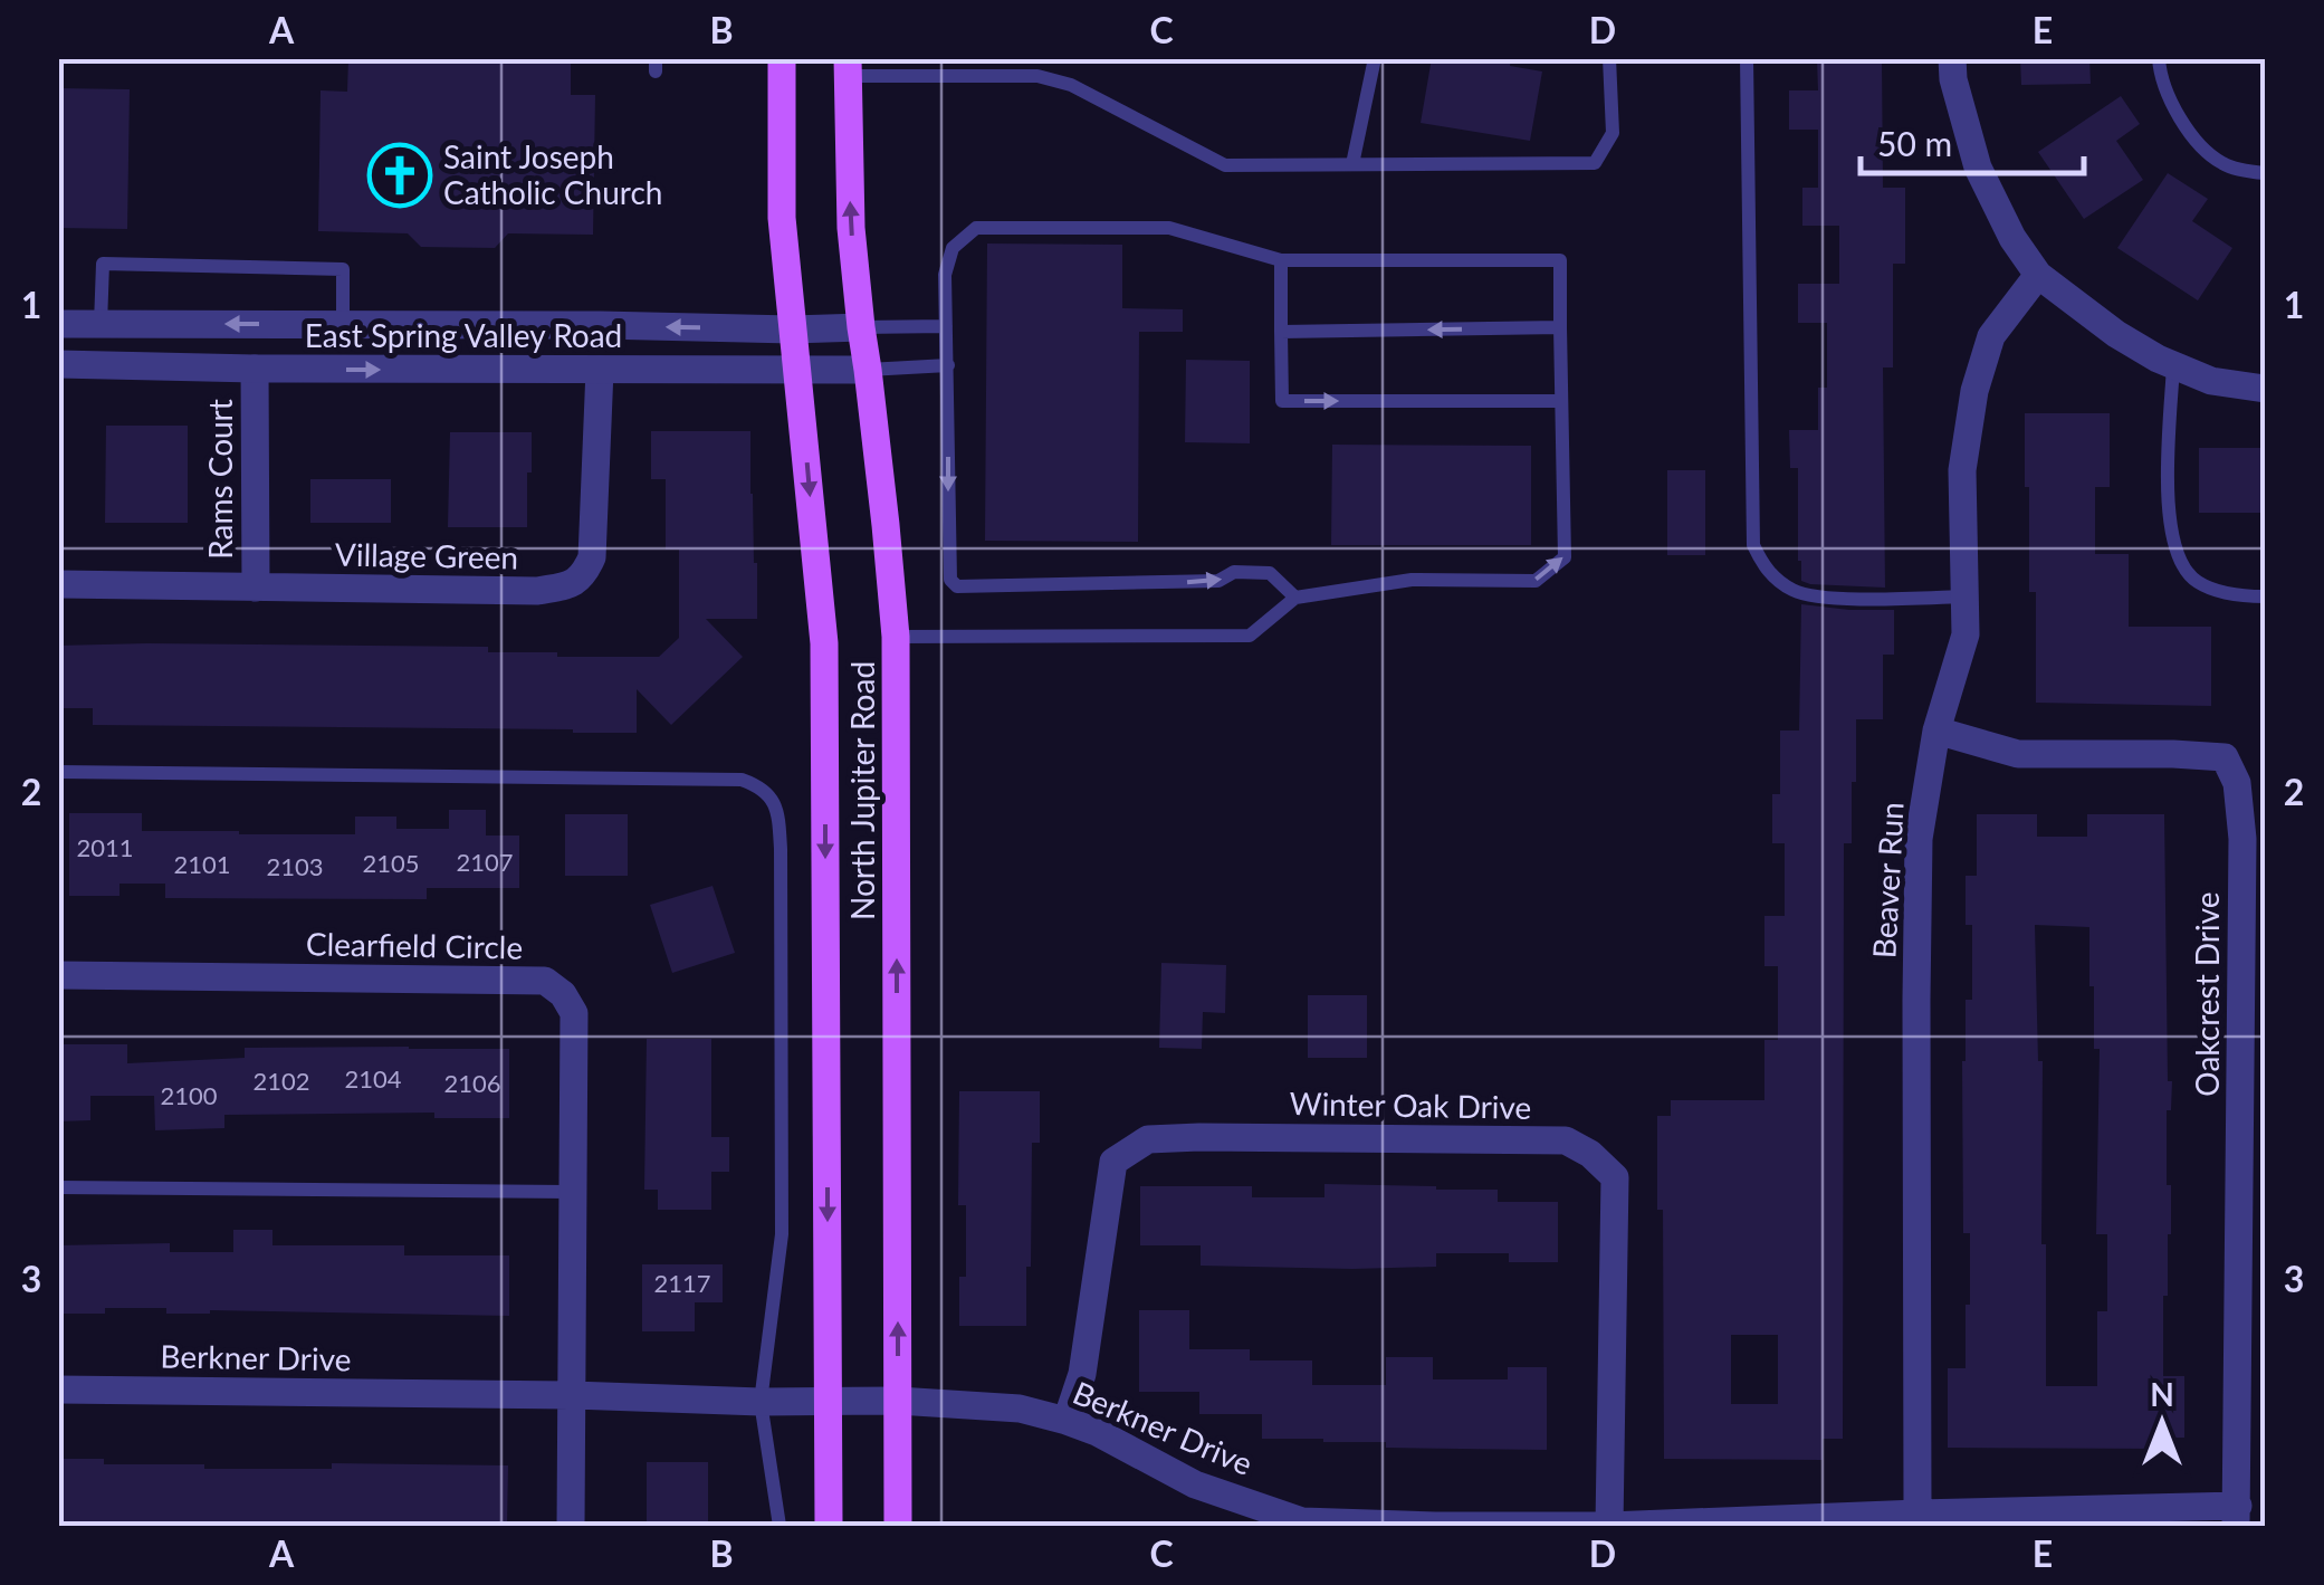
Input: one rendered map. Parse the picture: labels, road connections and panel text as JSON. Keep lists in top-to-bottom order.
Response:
{
  "streets": {
    "main road": ["North Jupiter Road"],
    "street": [
      "East Spring Valley Road",
      "Rams Court",
      "Village Green",
      "Beaver Run",
      "Clearfield Circle",
      "Oakcrest Drive",
      "Winter Oak Drive",
      "Berkner Drive"
    ]
  },
  "crossings": [
    ["East Spring Valley Road", "Rams Court"],
    ["East Spring Valley Road", "Village Green"],
    ["East Spring Valley Road", "North Jupiter Road"],
    ["Rams Court", "Village Green"],
    ["North Jupiter Road", "Berkner Drive"],
    ["Beaver Run", "Oakcrest Drive"],
    ["Beaver Run", "Berkner Drive"],
    ["Clearfield Circle", "Berkner Drive"],
    ["Oakcrest Drive", "Berkner Drive"],
    ["Winter Oak Drive", "Berkner Drive"]
  ],
  "places": {
    "church": ["Saint Joseph Catholic Church"]
  },
  "house_numbers": [
    "2011",
    "2107",
    "2105",
    "2101",
    "2103",
    "2104",
    "2102",
    "2106",
    "2100",
    "2117"
  ],
  "scale_bar": "50 m",
  "north": "top",
  "grid": {
    "columns": [
      "A",
      "B",
      "C",
      "D",
      "E"
    ],
    "rows": ["1", "2", "3"]
  }
}
